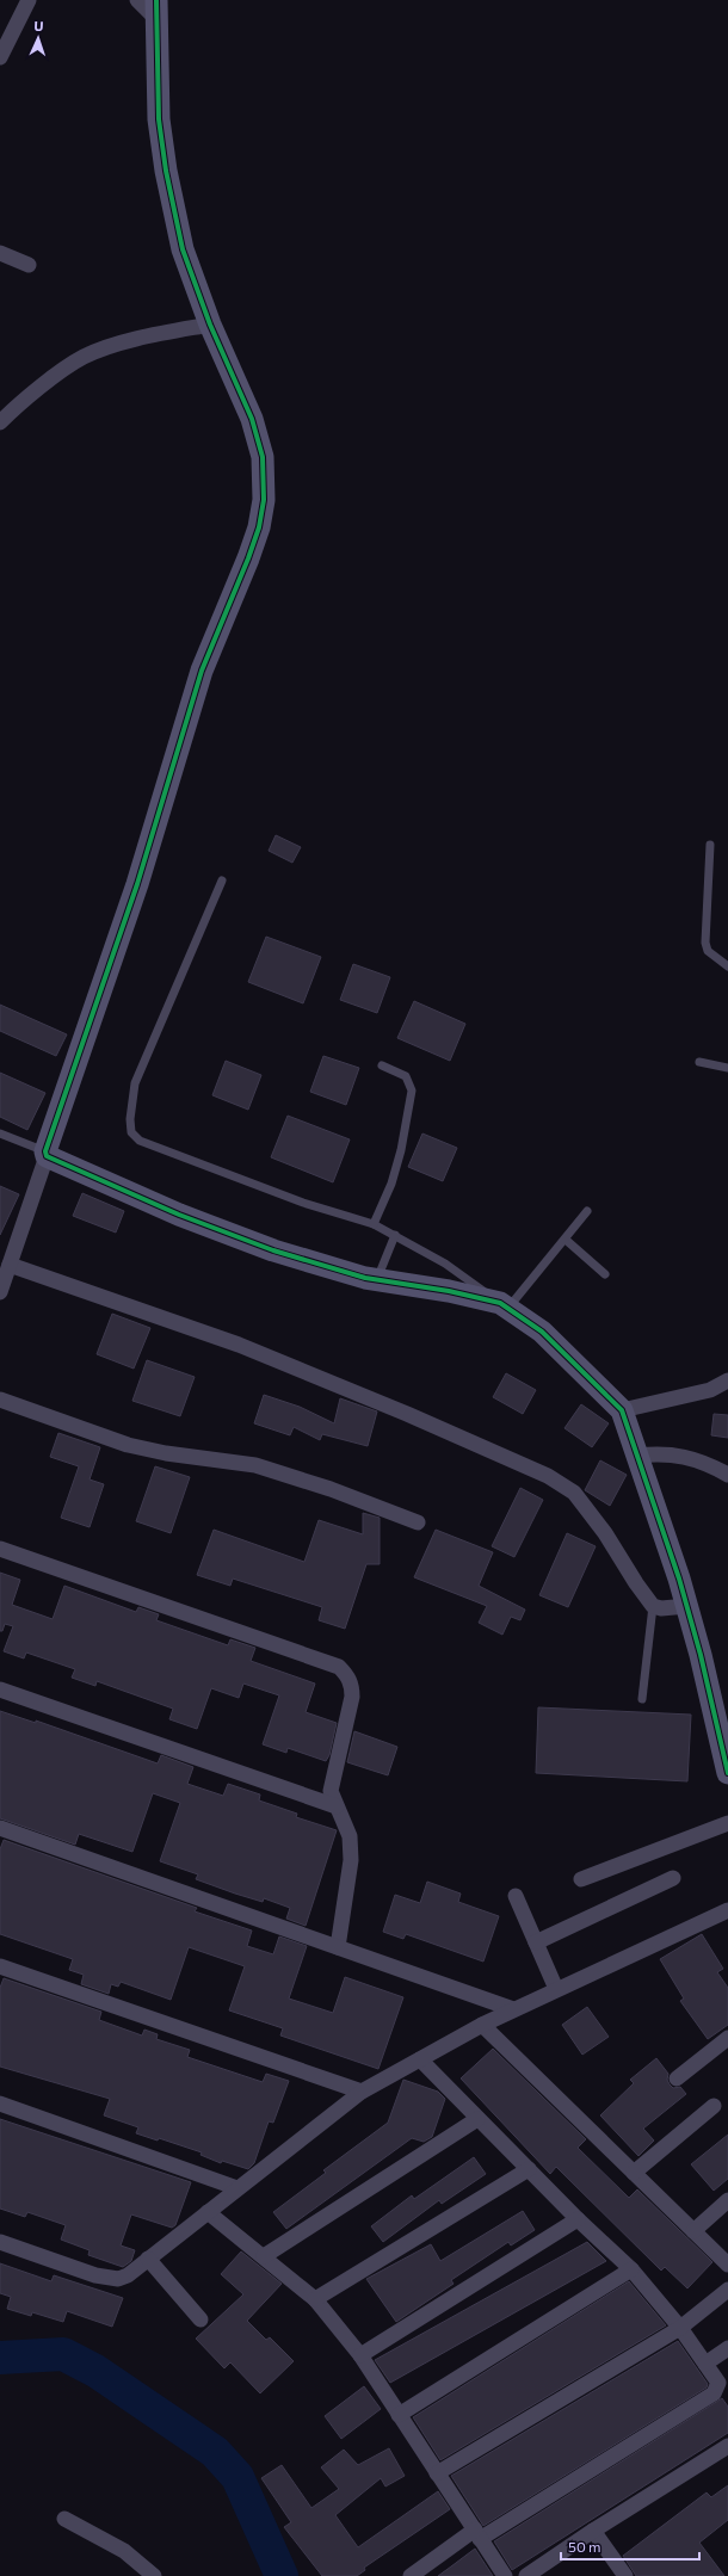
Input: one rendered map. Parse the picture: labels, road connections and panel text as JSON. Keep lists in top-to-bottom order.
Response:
{
  "scale_bar": "50 m",
  "north": "top"
}
